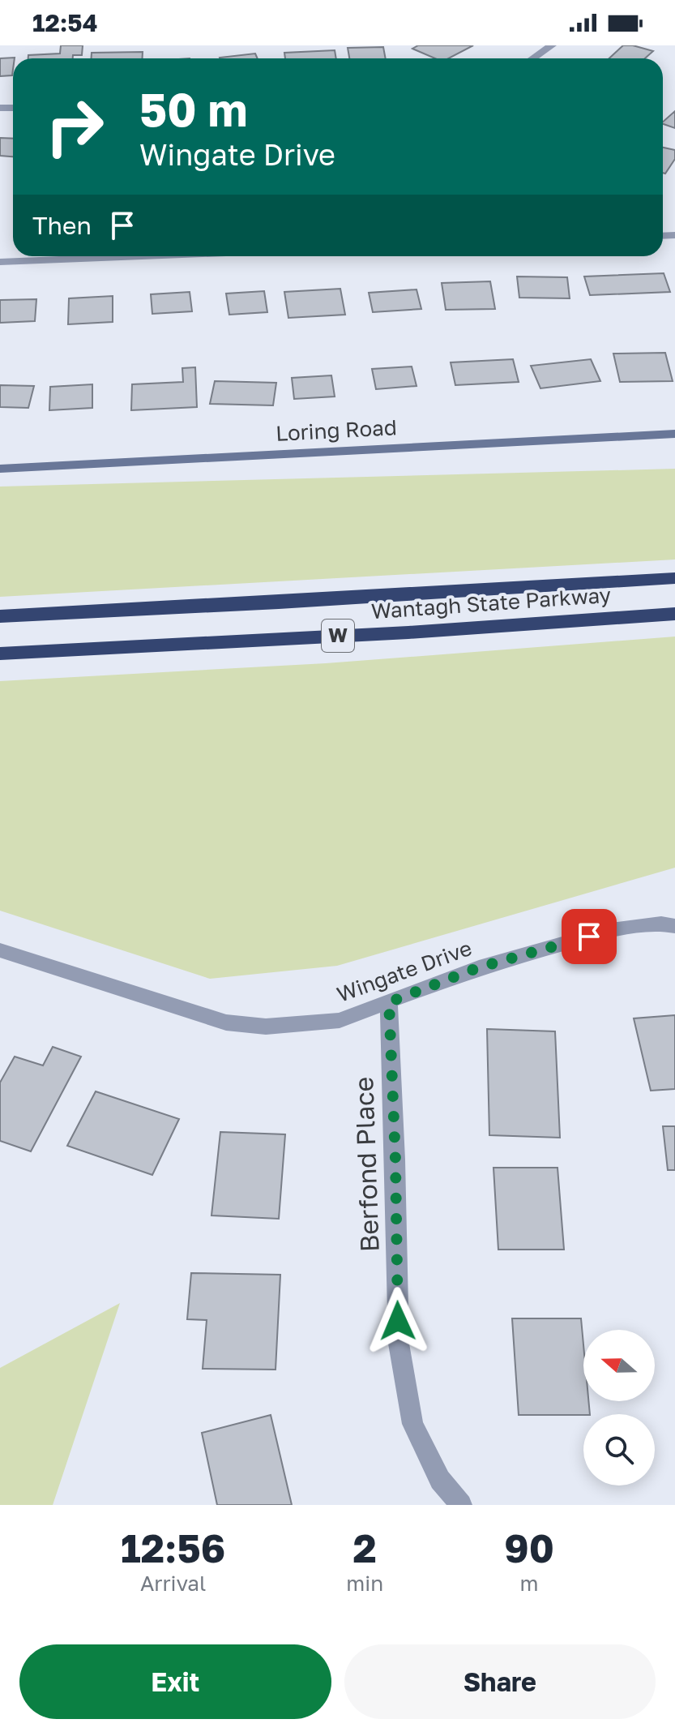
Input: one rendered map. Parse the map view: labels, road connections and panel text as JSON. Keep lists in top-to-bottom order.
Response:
{
  "streets": {
    "highway": ["Wantagh State Parkway", "W"],
    "street": ["Loring Road", "Wingate Drive", "Berfond Place"]
  },
  "crossings": [
    ["Wingate Drive", "Berfond Place"]
  ],
  "north": "left",
  "page": {
    "status": "12:54",
    "turn": ["50 m", "Wingate Drive"],
    "then": "Then",
    "eta": [
      "12:56",
      "Arrival",
      "2",
      "min",
      "90",
      "m"
    ],
    "buttons": ["Exit", "Share"]
  }
}
